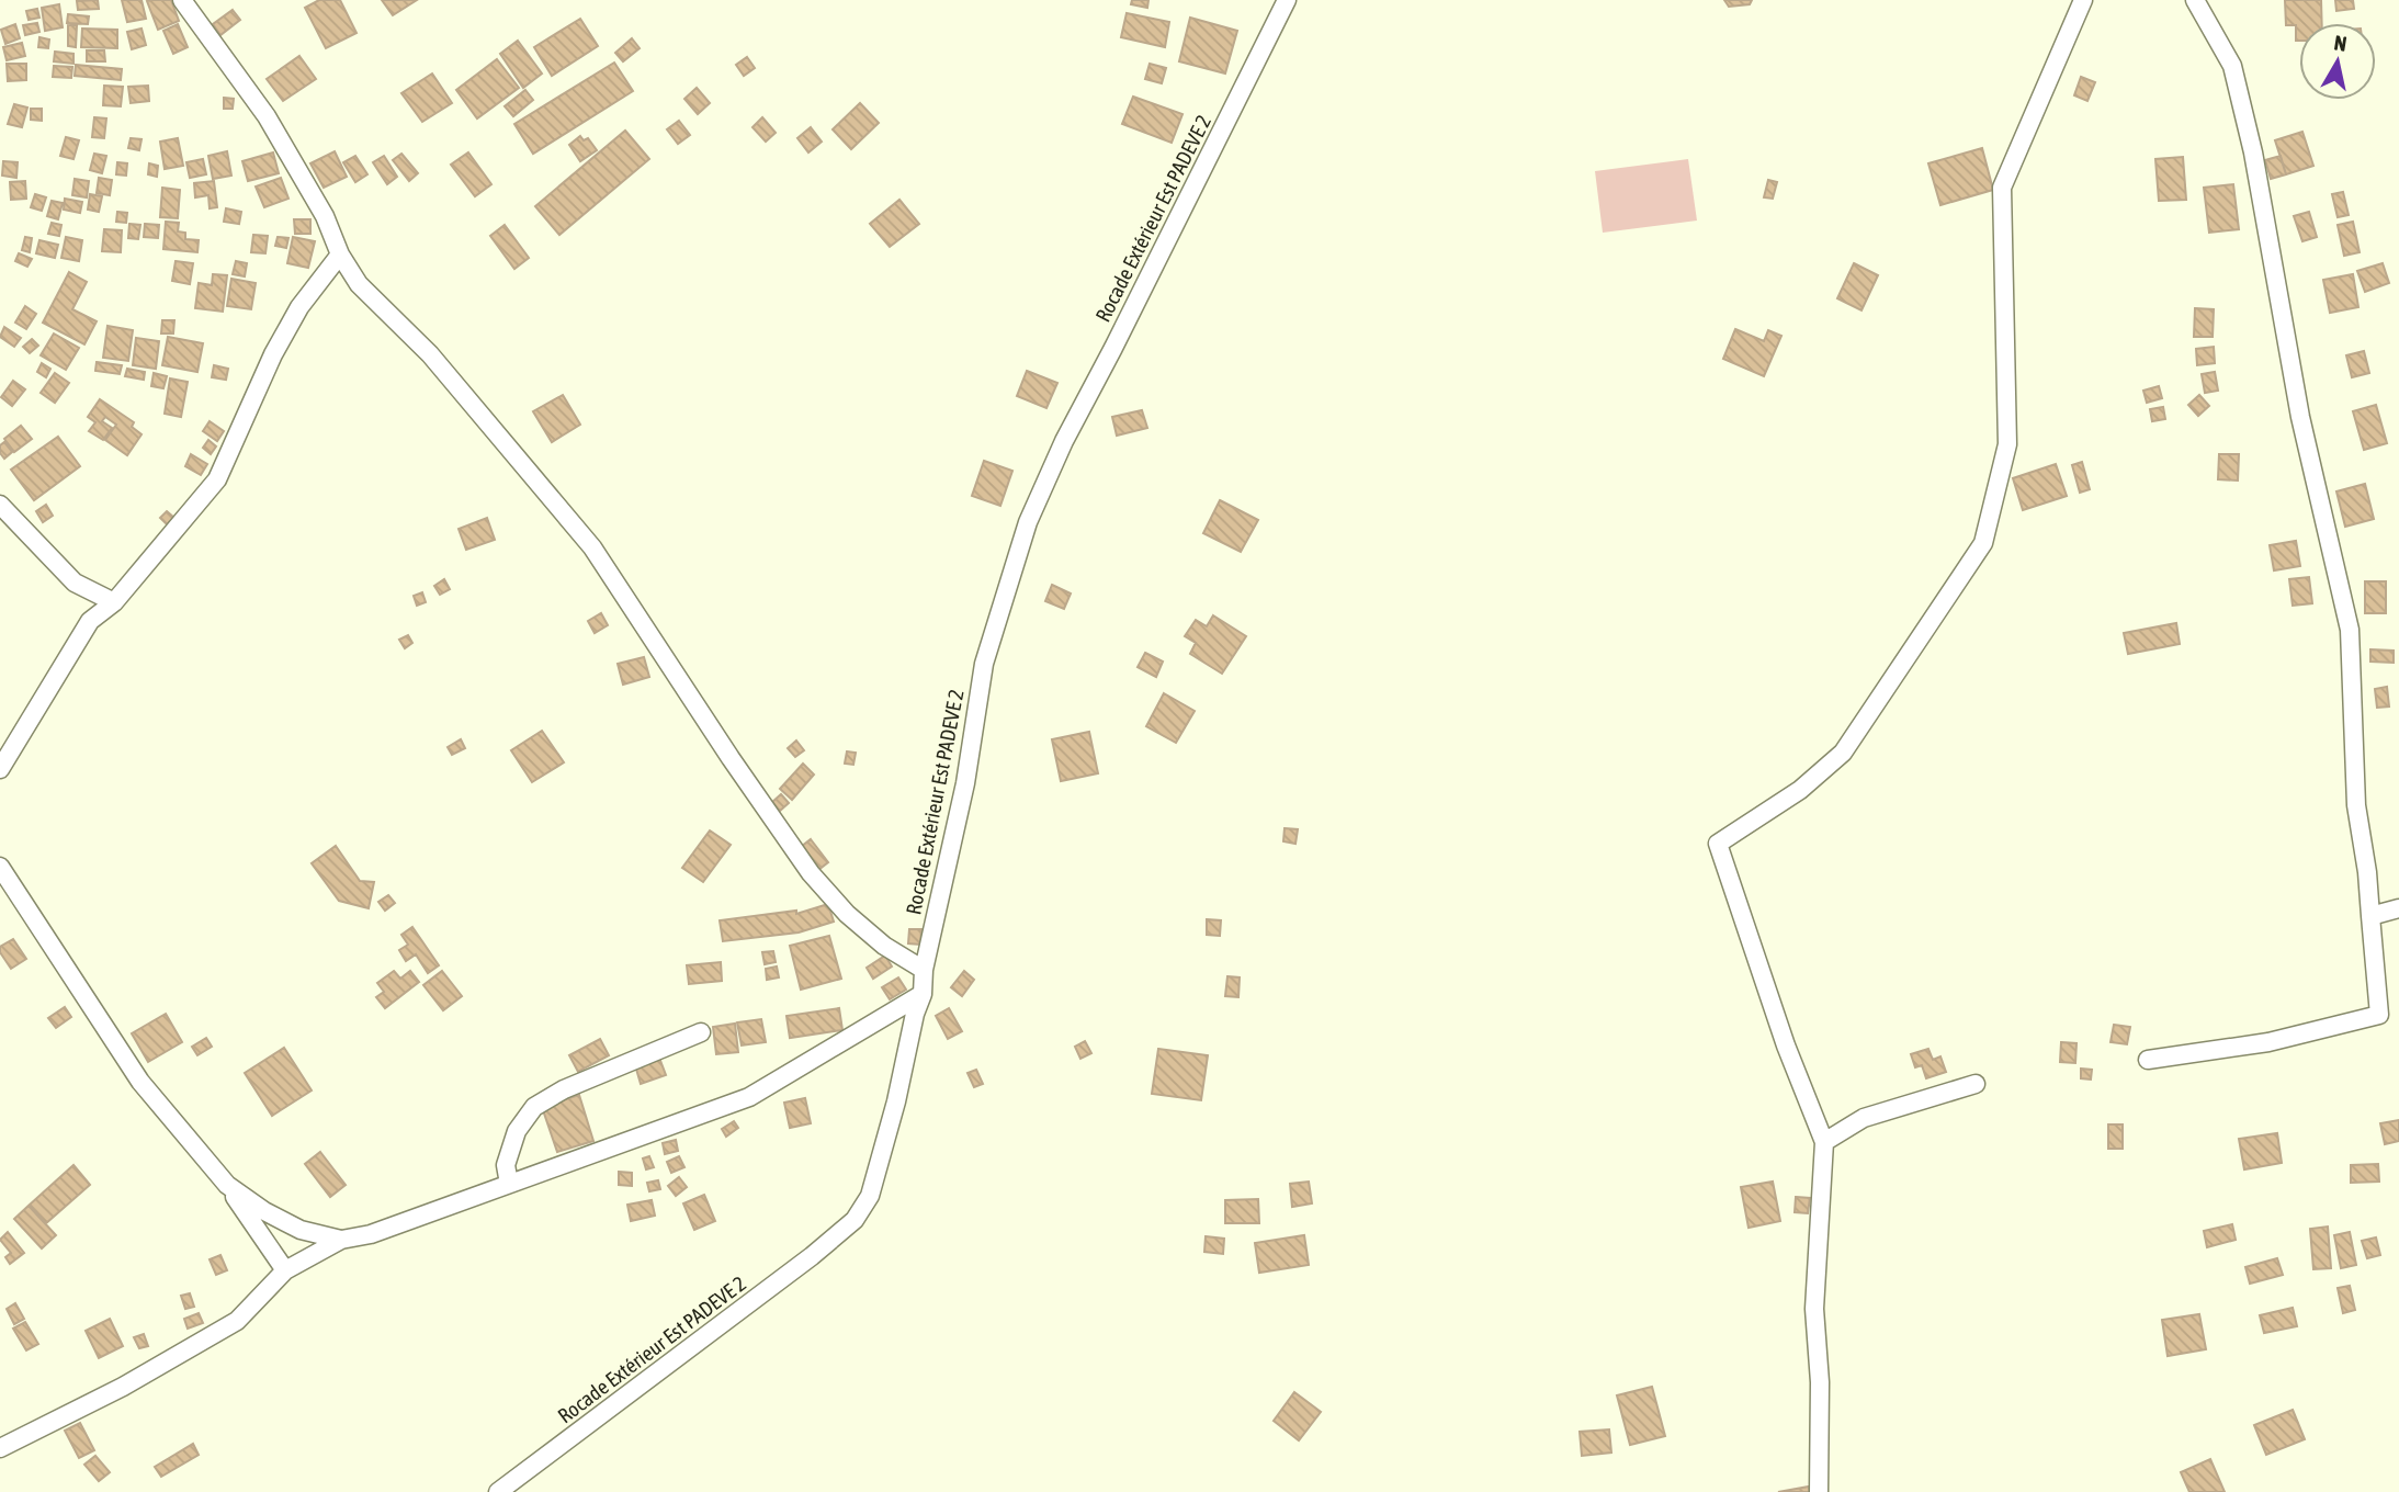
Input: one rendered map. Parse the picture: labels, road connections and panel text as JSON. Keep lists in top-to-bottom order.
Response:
{
  "streets": {
    "street": ["Rocade Extérieur Est PADEVE 2"]
  },
  "north": "top"
}
